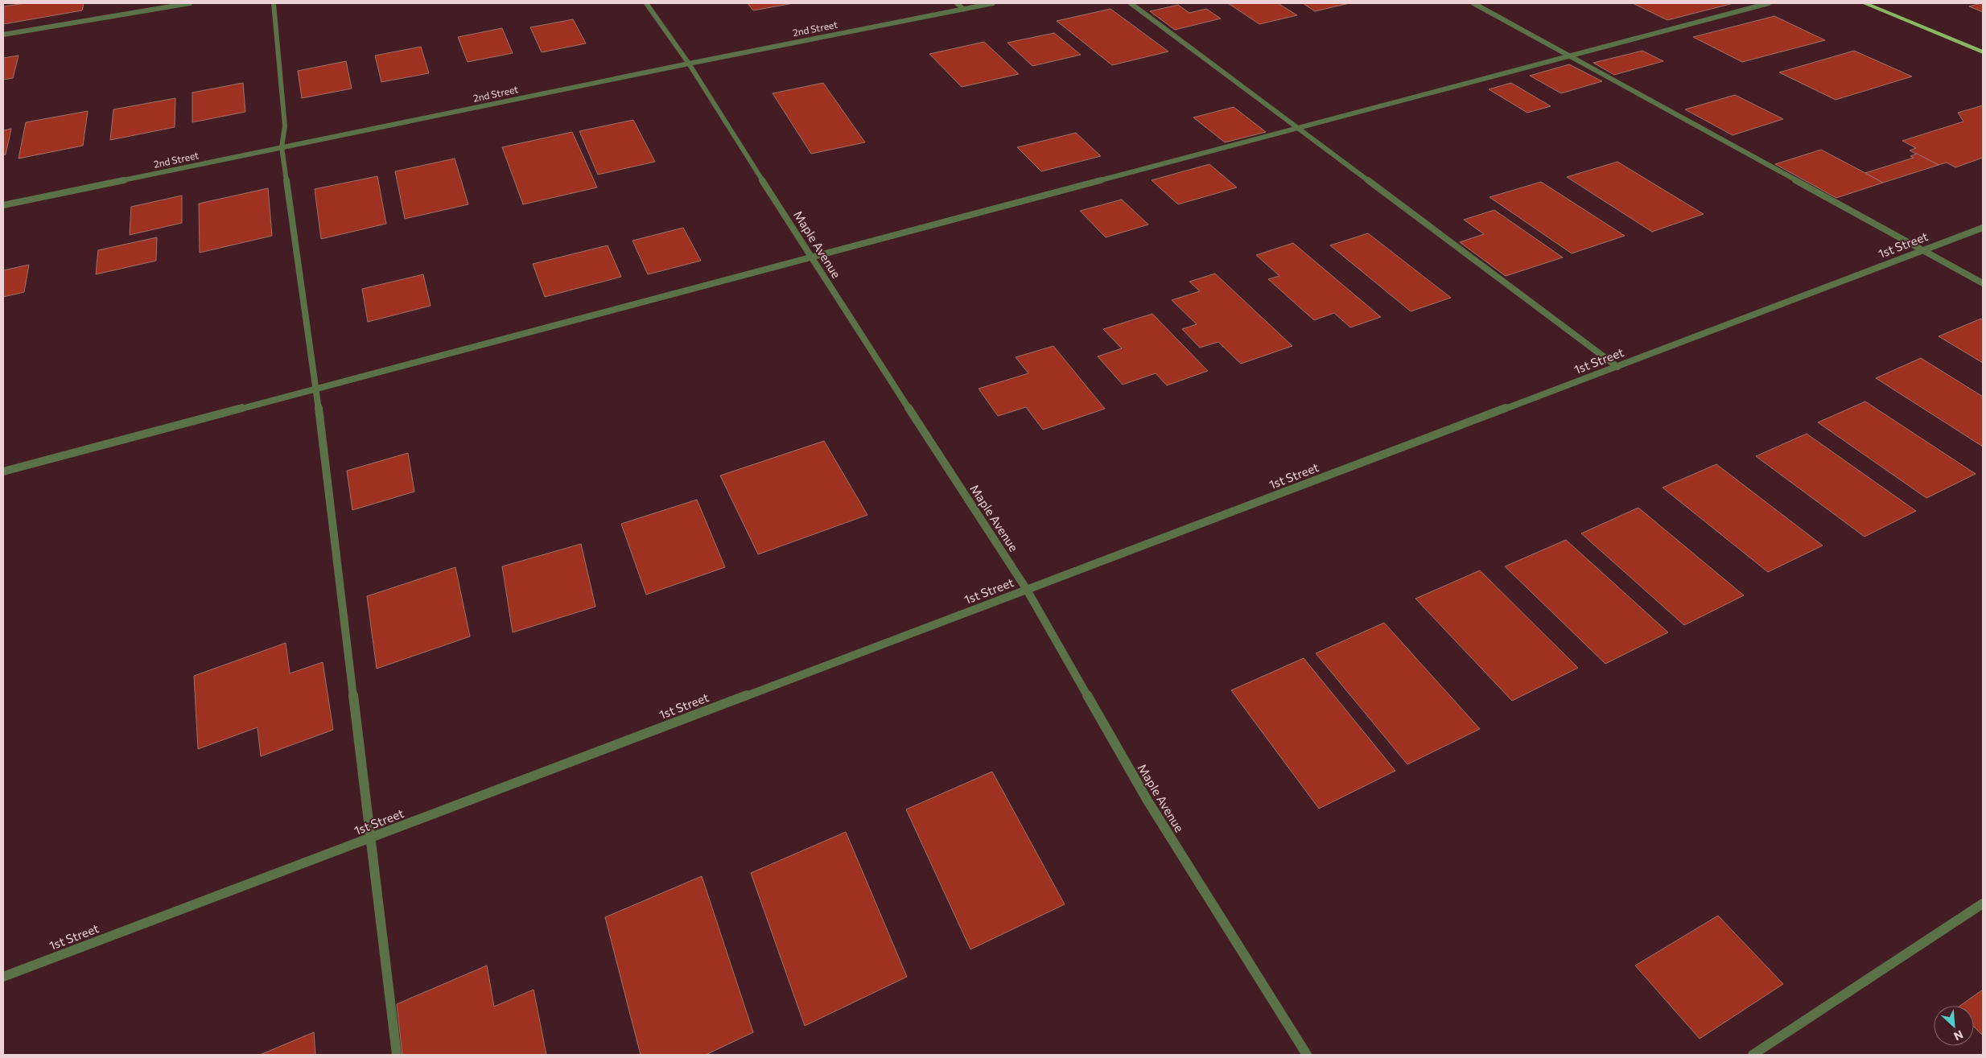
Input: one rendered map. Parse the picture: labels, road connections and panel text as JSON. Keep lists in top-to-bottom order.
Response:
{
  "streets": {
    "street": ["2nd Street", "Maple Avenue", "1st Street"]
  },
  "crossings": [
    ["2nd Street", "Maple Avenue"],
    ["Maple Avenue", "1st Street"]
  ],
  "north": "bottom right"
}
